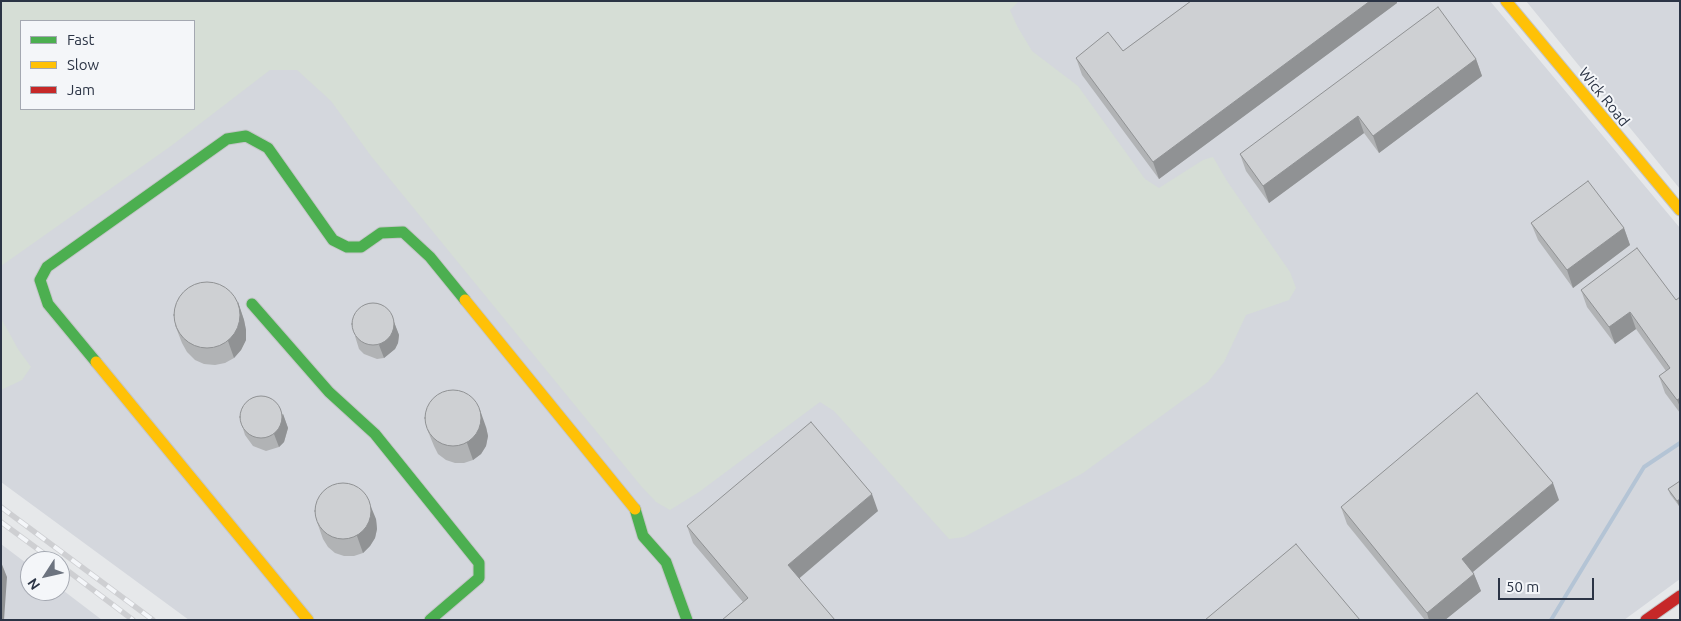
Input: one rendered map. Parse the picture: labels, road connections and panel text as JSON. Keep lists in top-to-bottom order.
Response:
{
  "streets": {
    "street": ["Wick Road"]
  },
  "legend": ["Fast", "Slow", "Jam"],
  "scale_bar": "50 m",
  "north": "bottom left"
}
